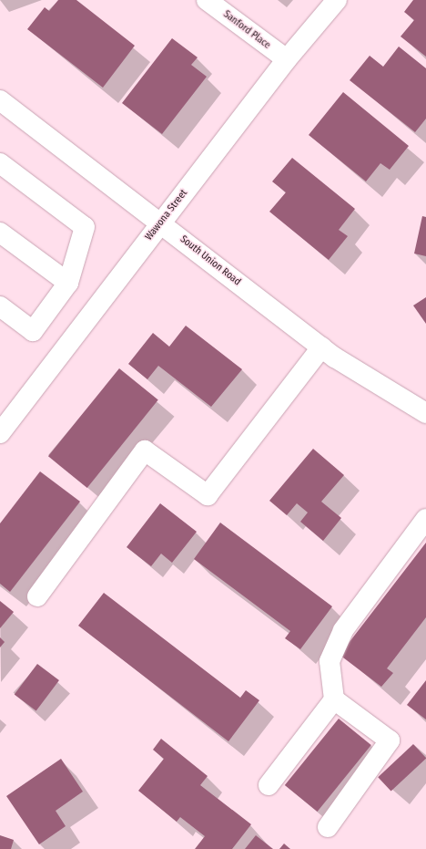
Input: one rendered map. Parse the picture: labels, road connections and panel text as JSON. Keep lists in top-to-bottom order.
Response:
{
  "streets": {
    "street": ["Sanford Place", "Wawona Street", "South Union Road"]
  },
  "crossings": [
    ["Sanford Place", "Wawona Street"],
    ["Wawona Street", "South Union Road"]
  ]
}
